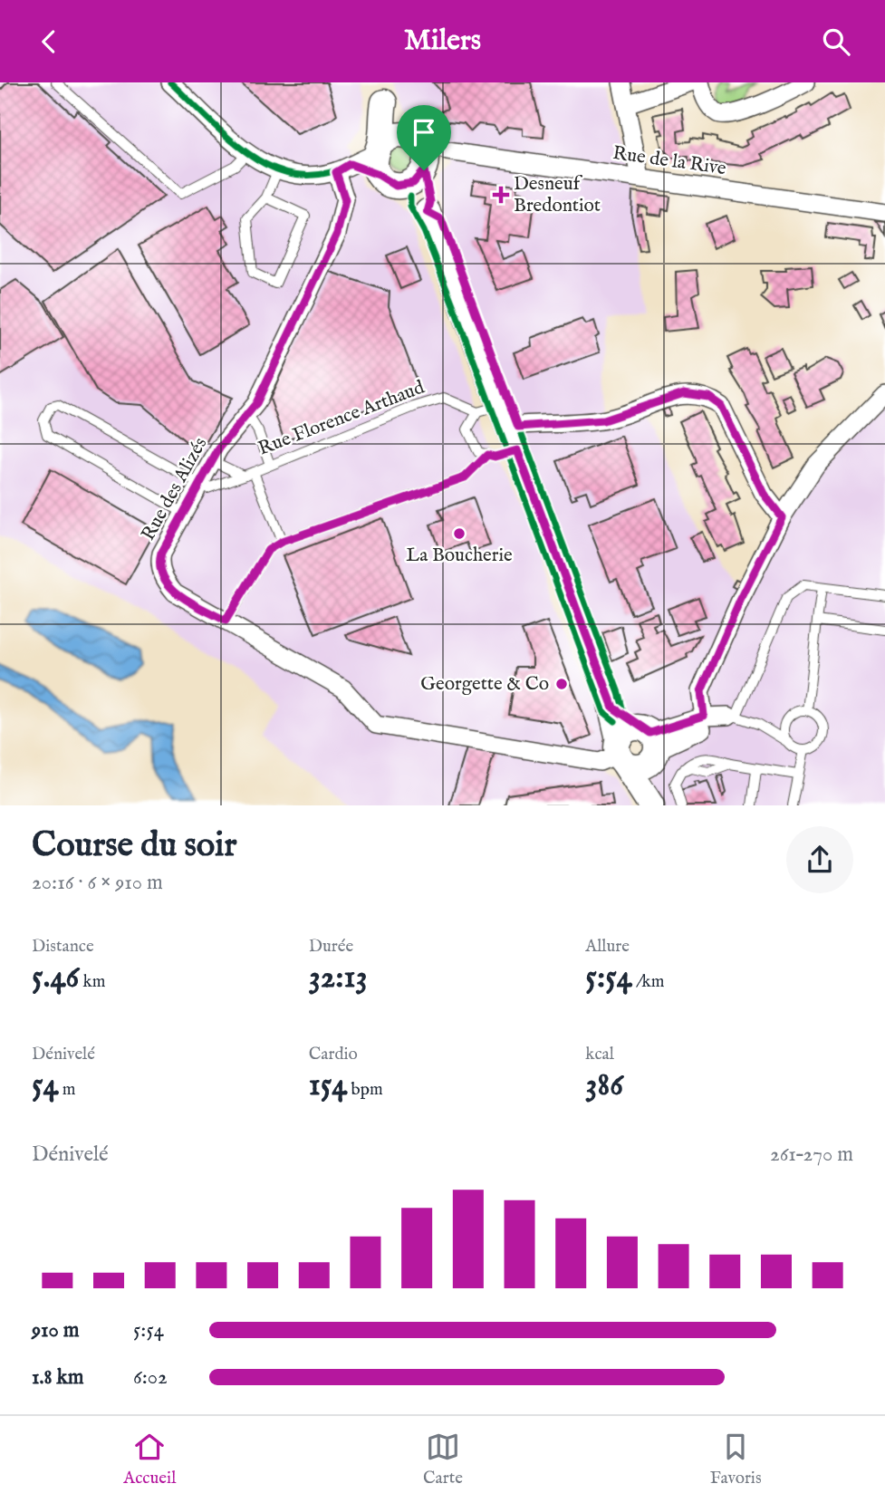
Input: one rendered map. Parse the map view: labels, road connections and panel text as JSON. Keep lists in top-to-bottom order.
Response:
{
  "streets": {
    "street": ["Rue de la Rive", "Rue des Alizés"],
    "lane": ["Rue Florence Arthaud"]
  },
  "places": {
    "health": ["Desneuf Bredontiot"],
    "other": ["La Boucherie", "Georgette & Co"]
  },
  "page": {
    "header": "Milers",
    "heading": ["Course du soir", "20:16 · 6 × 910 m"],
    "stats": [
      ["Distance", "5.46 km"],
      ["Durée", "32:13"],
      ["Allure", "5:54 /km"],
      ["Dénivelé", "54 m"],
      ["Cardio", "154 bpm"],
      ["kcal", "386"]
    ],
    "chart": ["Dénivelé", "261–270 m"],
    "list": [
      {
        "name": "910 m",
        "note": "5:54"
      },
      {
        "name": "1.8 km",
        "note": "6:02"
      }
    ],
    "tabs": ["Accueil", "Carte", "Favoris"]
  }
}
